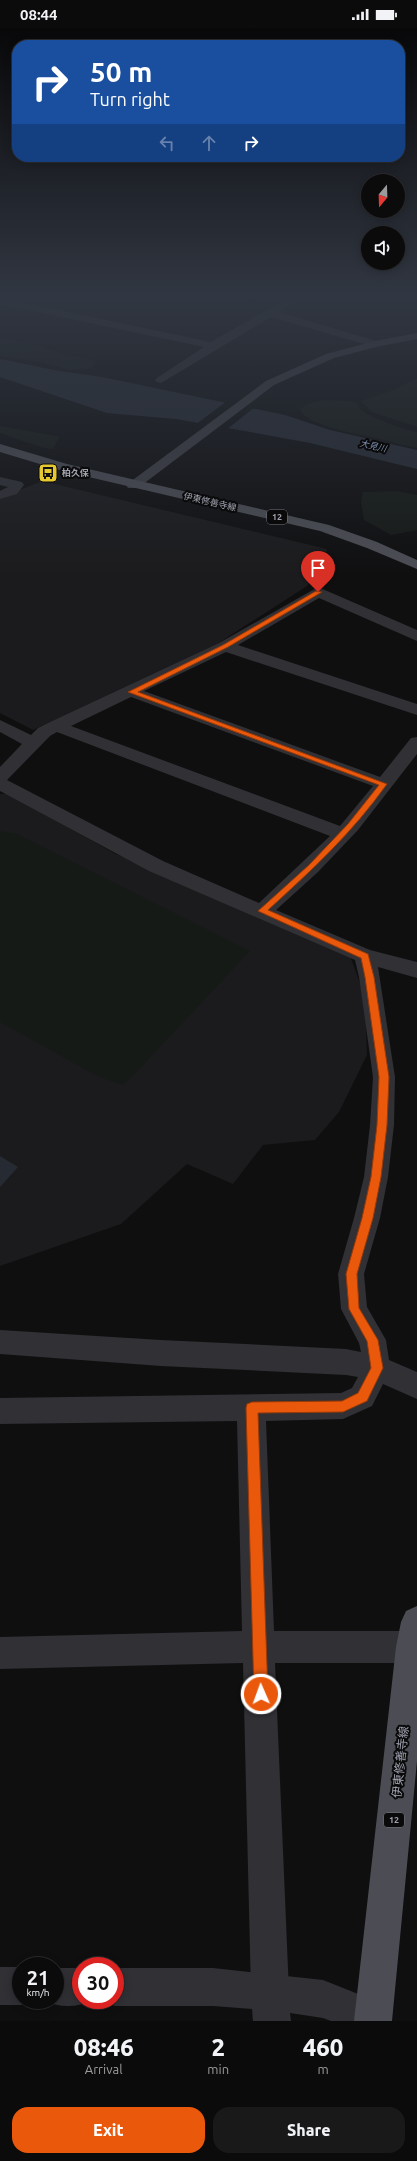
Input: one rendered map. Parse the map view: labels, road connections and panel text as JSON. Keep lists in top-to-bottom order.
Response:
{
  "streets": {
    "main road": ["伊東修善寺線", "12"]
  },
  "water": ["大見川"],
  "places": {
    "bus stop": ["柏久保"]
  },
  "north": "bottom",
  "page": {
    "status": "08:44",
    "turn": ["50 m", "Turn right"],
    "speed": "21 km/h",
    "limit": "30",
    "eta": [
      "08:46",
      "Arrival",
      "2",
      "min",
      "460",
      "m"
    ],
    "buttons": ["Exit", "Share"]
  }
}
